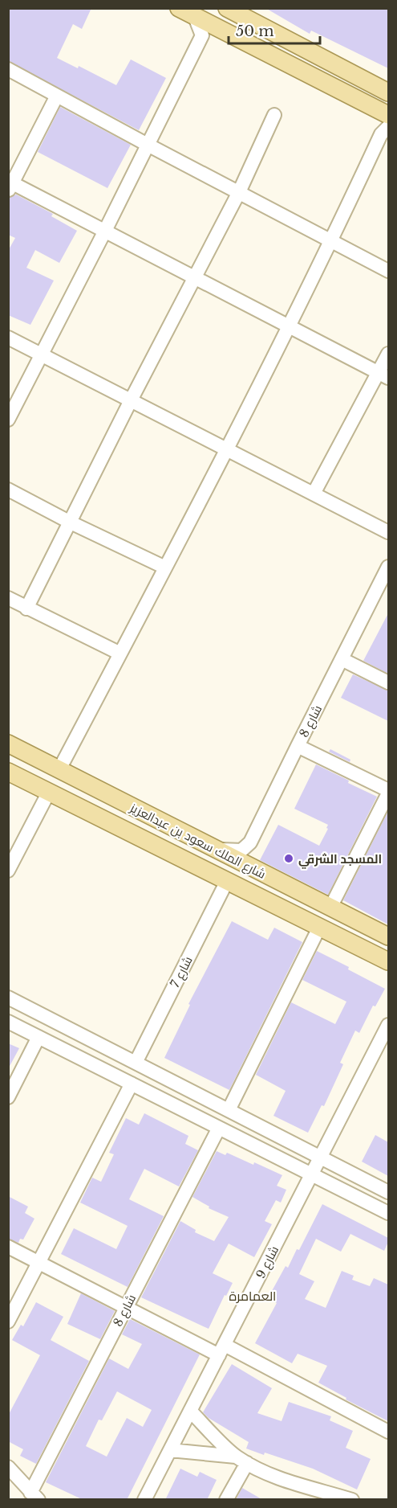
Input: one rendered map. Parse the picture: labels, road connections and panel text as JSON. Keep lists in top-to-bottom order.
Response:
{
  "streets": {
    "main road": ["شارع الملك سعود بن عبدالعزيز"],
    "street": ["شارع 8", "شارع 7", "شارع 9"]
  },
  "crossings": [
    ["شارع 8", "شارع الملك سعود بن عبدالعزيز"],
    ["شارع الملك سعود بن عبدالعزيز", "شارع 7"]
  ],
  "districts": ["العمامرة"],
  "places": ["المسجد الشرقي"],
  "scale_bar": "50 m"
}
